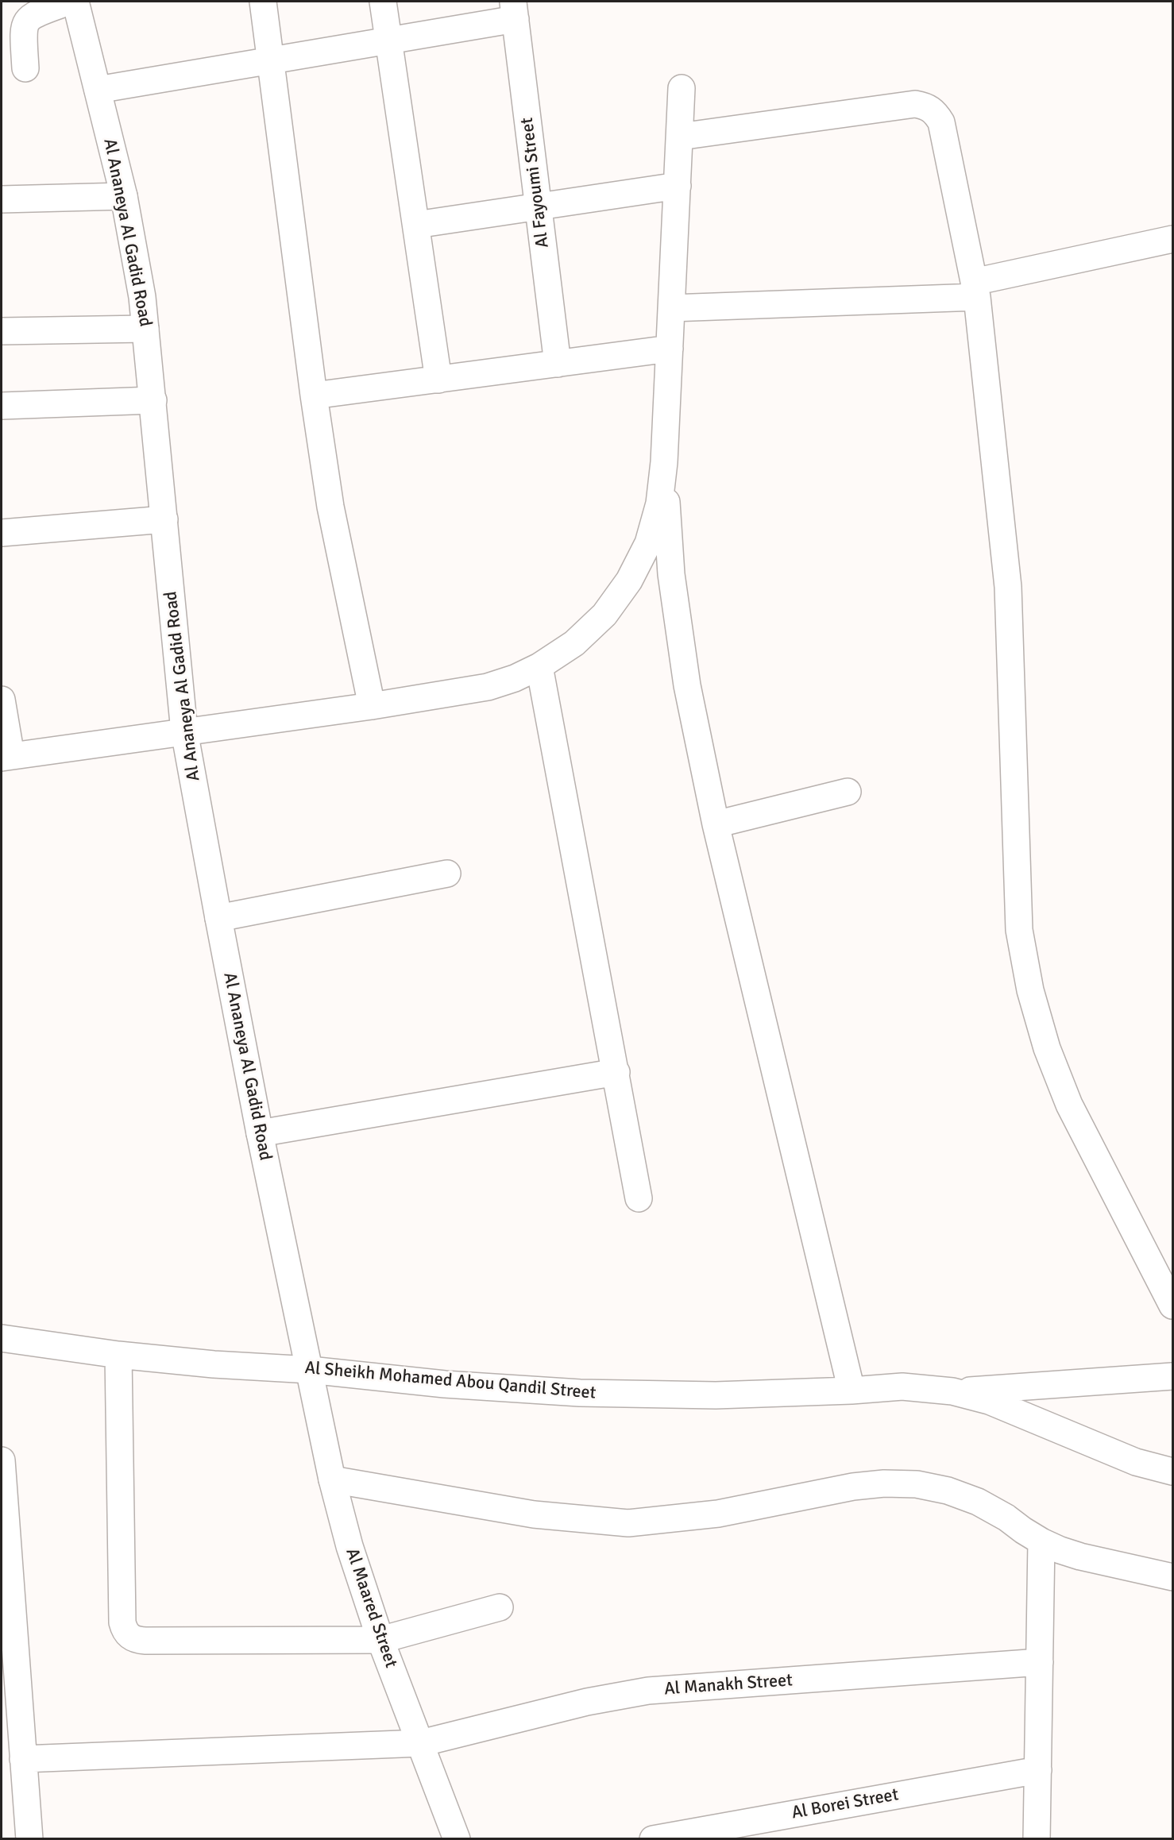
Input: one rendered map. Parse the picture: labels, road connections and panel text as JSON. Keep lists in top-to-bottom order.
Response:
{
  "streets": {
    "street": [
      "Al Fayoumi Street",
      "Al Ananeya Al Gadid Road",
      "Al Sheikh Mohamed Abou Qandil Street",
      "Al Maared Street",
      "Al Manakh Street",
      "Al Borei Street"
    ]
  },
  "crossings": [
    ["Al Ananeya Al Gadid Road", "Al Sheikh Mohamed Abou Qandil Street"],
    ["Al Ananeya Al Gadid Road", "Al Maared Street"],
    ["Al Sheikh Mohamed Abou Qandil Street", "Al Maared Street"],
    ["Al Maared Street", "Al Manakh Street"]
  ]
}
